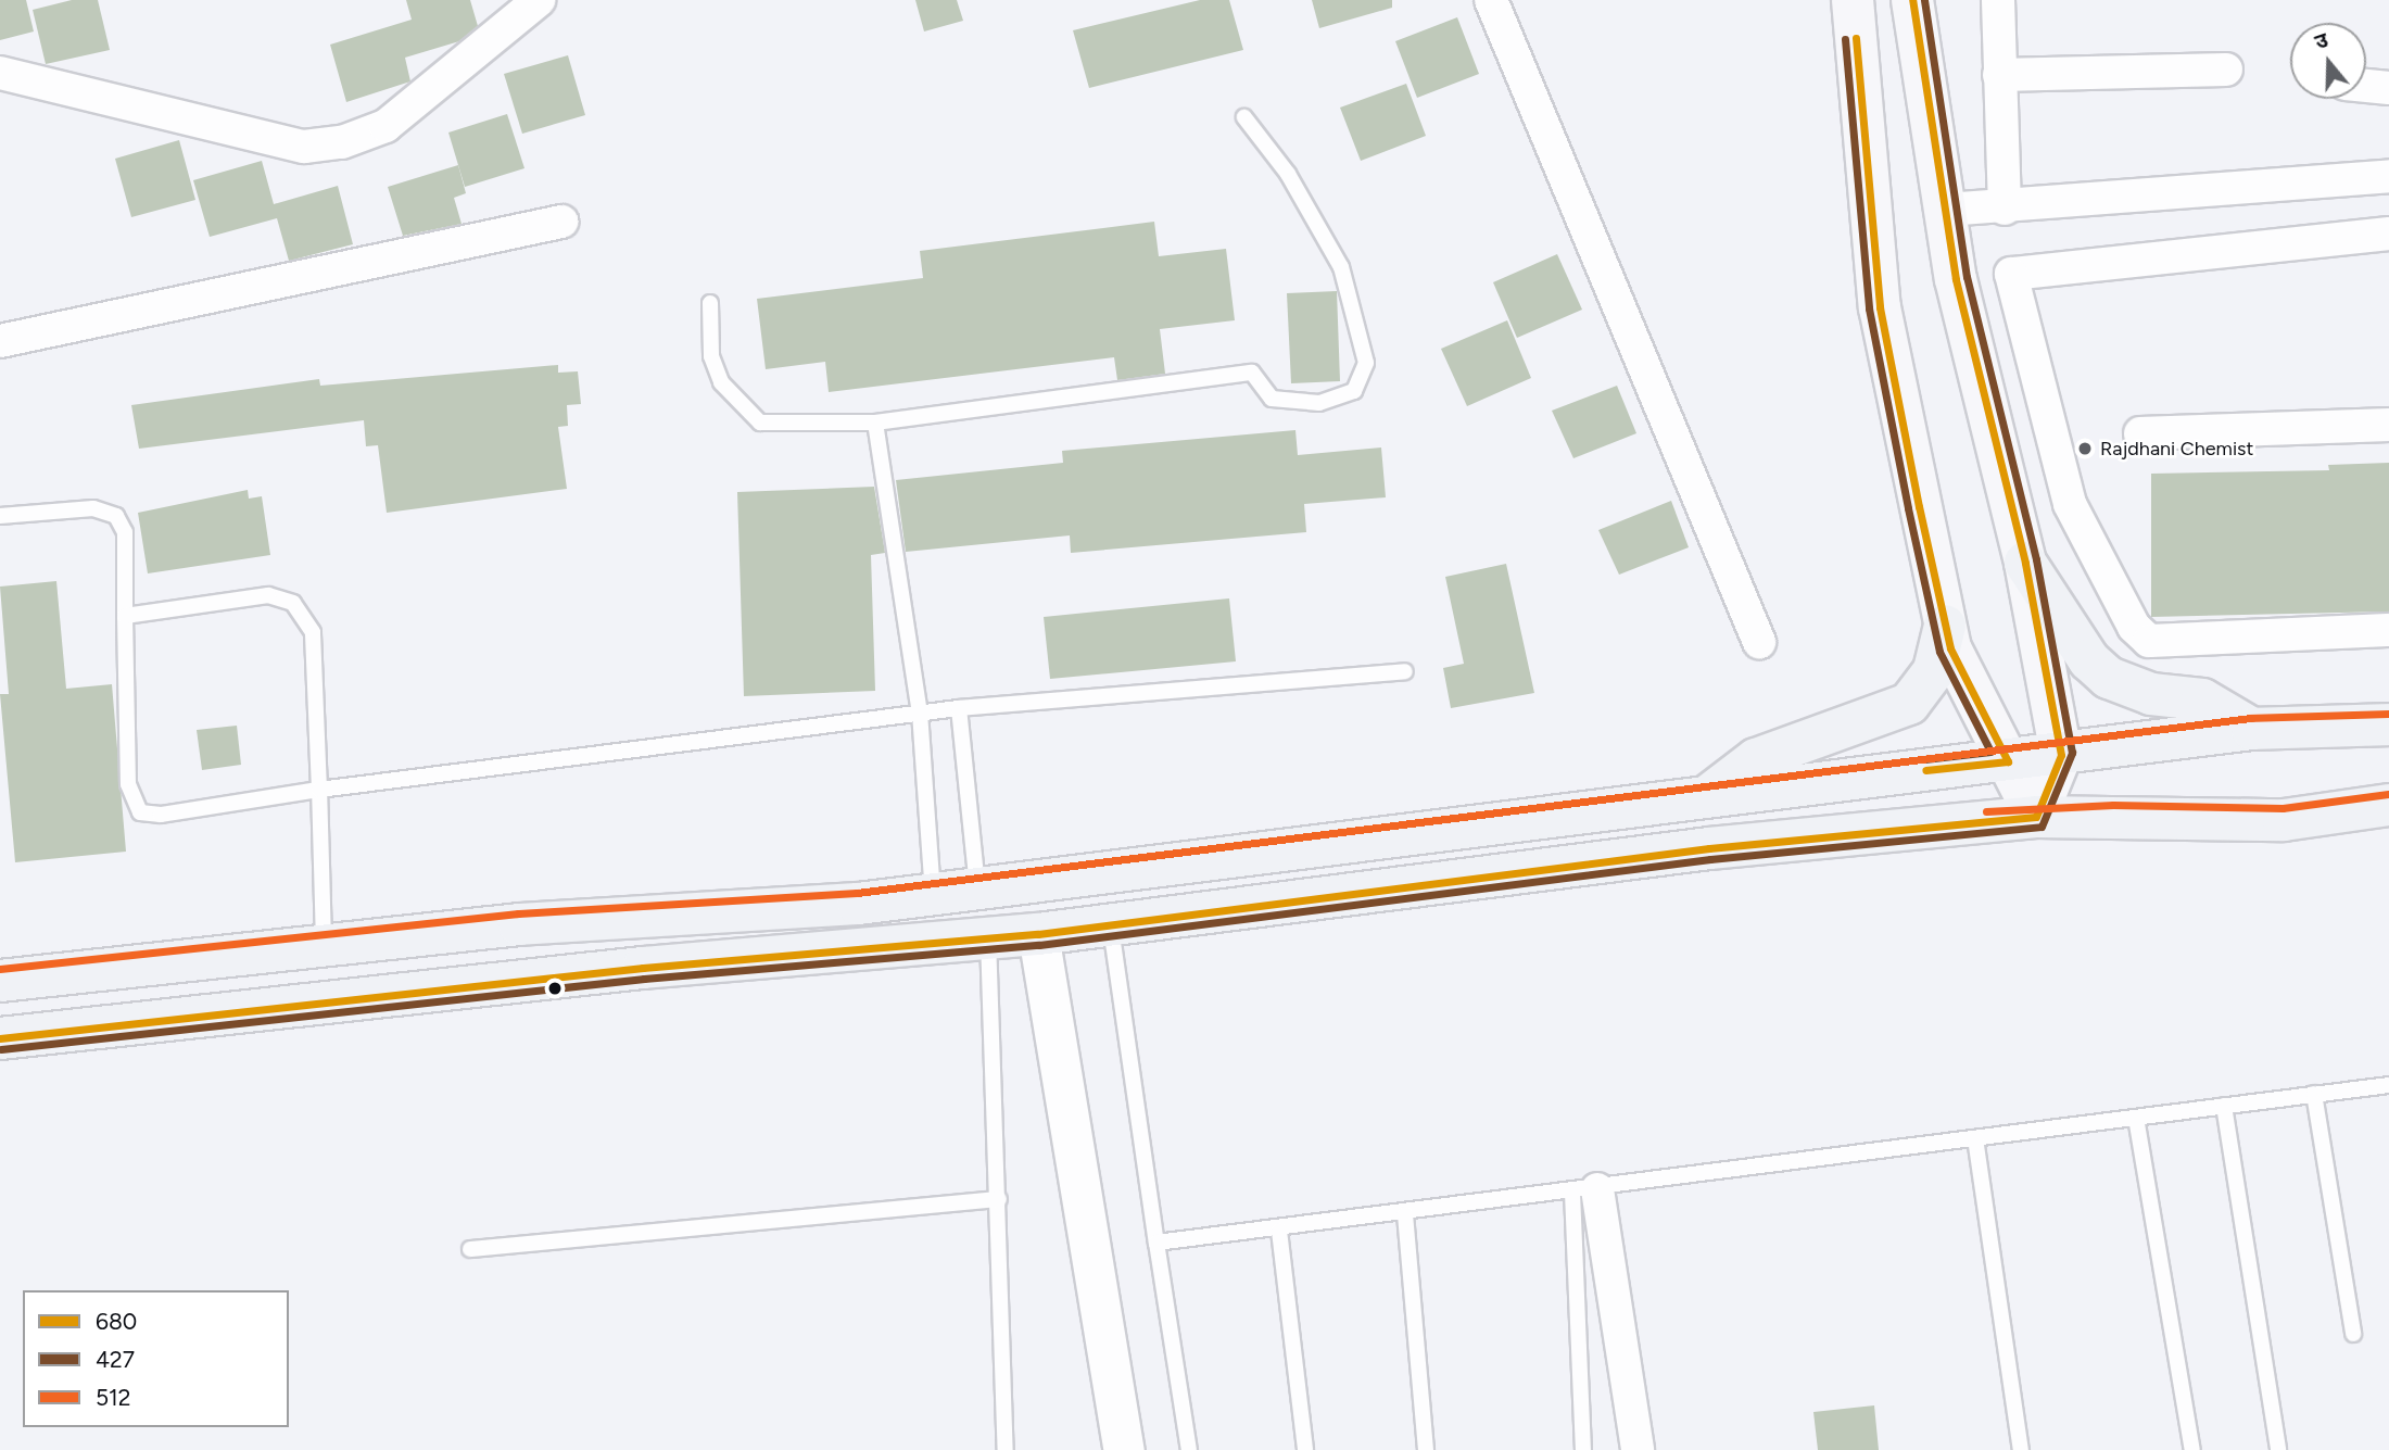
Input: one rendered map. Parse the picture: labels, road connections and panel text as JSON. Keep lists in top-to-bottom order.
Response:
{
  "places": ["Rajdhani Chemist"],
  "lines": ["transit line 680", "transit line 427", "transit line 512"],
  "legend": ["680", "427", "512"],
  "north": "top"
}
